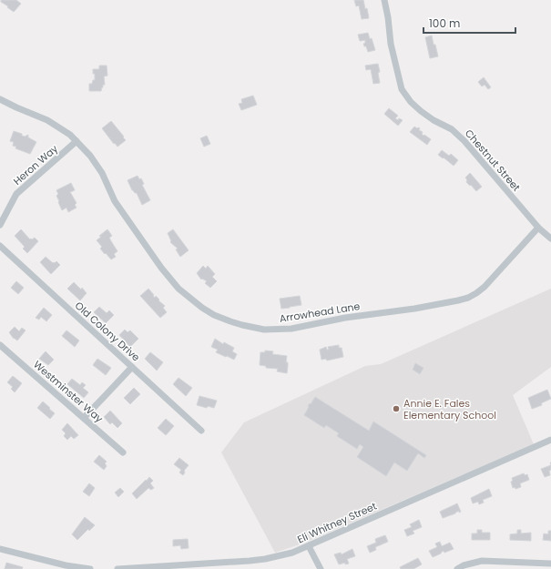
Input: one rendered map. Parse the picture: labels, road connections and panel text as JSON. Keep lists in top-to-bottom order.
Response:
{
  "streets": {
    "street": [
      "Chestnut Street",
      "Heron Way",
      "Arrowhead Lane",
      "Old Colony Drive",
      "Westminster Way",
      "Eli Whitney Street"
    ]
  },
  "crossings": [
    ["Chestnut Street", "Arrowhead Lane"],
    ["Heron Way", "Arrowhead Lane"]
  ],
  "places": ["Annie E. Fales Elementary School"],
  "scale_bar": "100 m"
}
